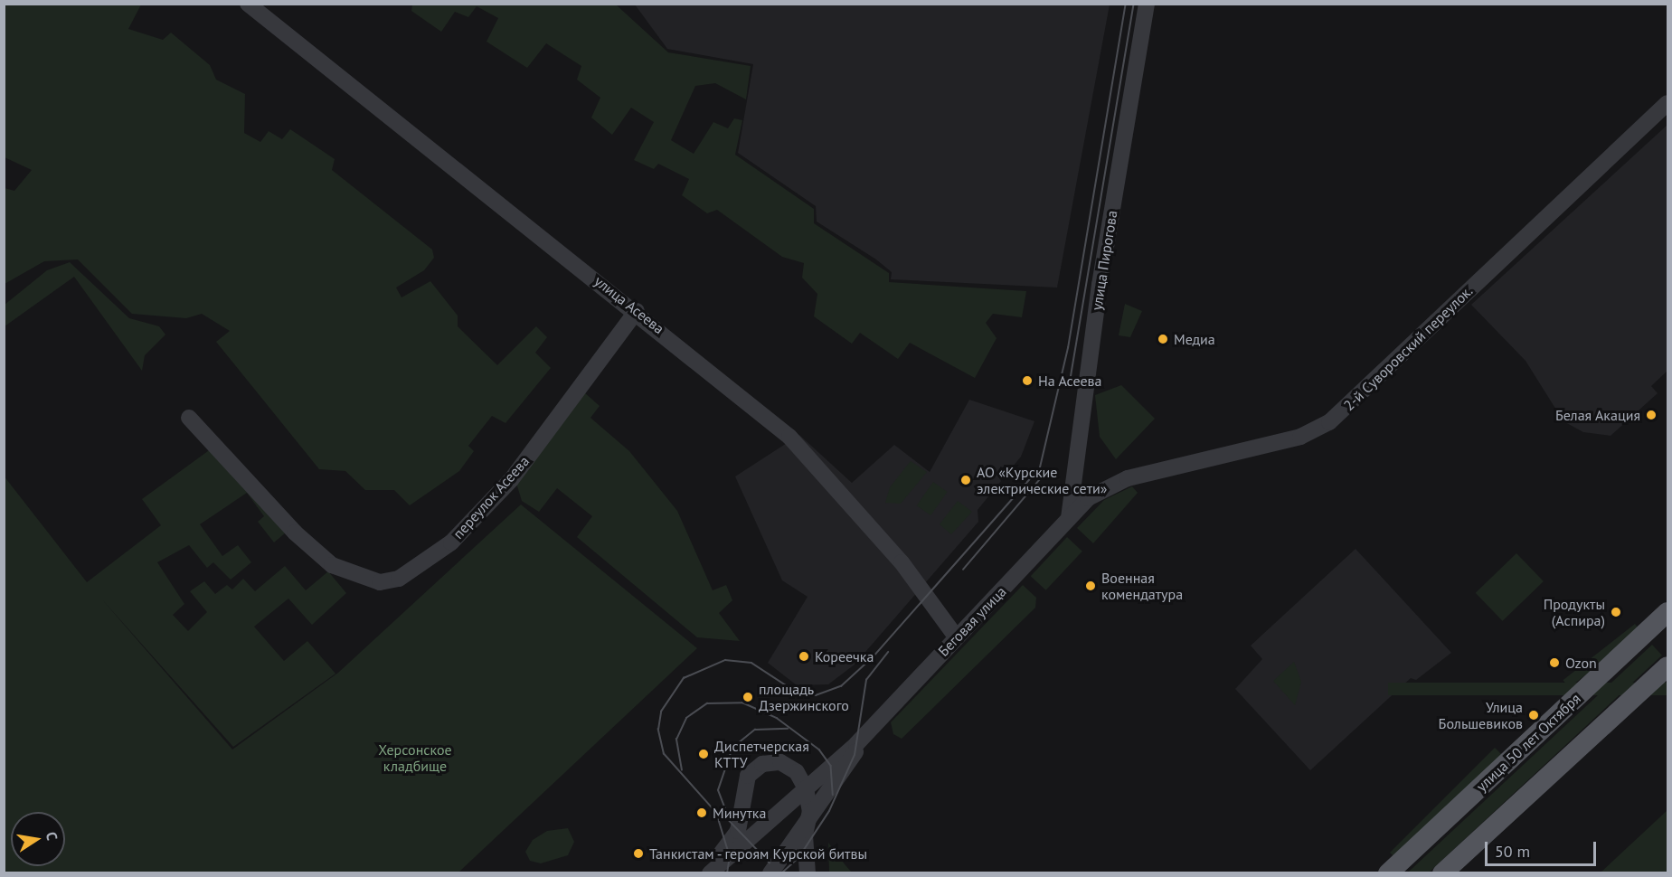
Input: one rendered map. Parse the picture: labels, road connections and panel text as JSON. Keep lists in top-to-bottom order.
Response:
{
  "streets": {
    "main road": ["улица 50 лет Октября"],
    "street": [
      "улица Пирогова",
      "улица Асеева",
      "2-й Суворовский переулок.",
      "переулок Асеева",
      "Беговая улица"
    ]
  },
  "crossings": [
    ["улица Пирогова", "2-й Суворовский переулок."],
    ["улица Пирогова", "Беговая улица"],
    ["улица Асеева", "переулок Асеева"],
    ["улица Асеева", "Беговая улица"],
    ["2-й Суворовский переулок.", "Беговая улица"]
  ],
  "parks": ["Херсонское кладбище"],
  "places": [
    "Медиа",
    "На Асеева",
    "Белая Акация",
    "АО «Курские электрические сети»",
    "Военная комендатура",
    "Продукты (Аспира)",
    "Кореечка",
    "Ozon",
    "площадь Дзержинского",
    "Улица Большевиков",
    "Диспетчерская КТТУ",
    "Минутка",
    "Танкистам - героям Курской битвы"
  ],
  "scale_bar": "50 m",
  "north": "right"
}
